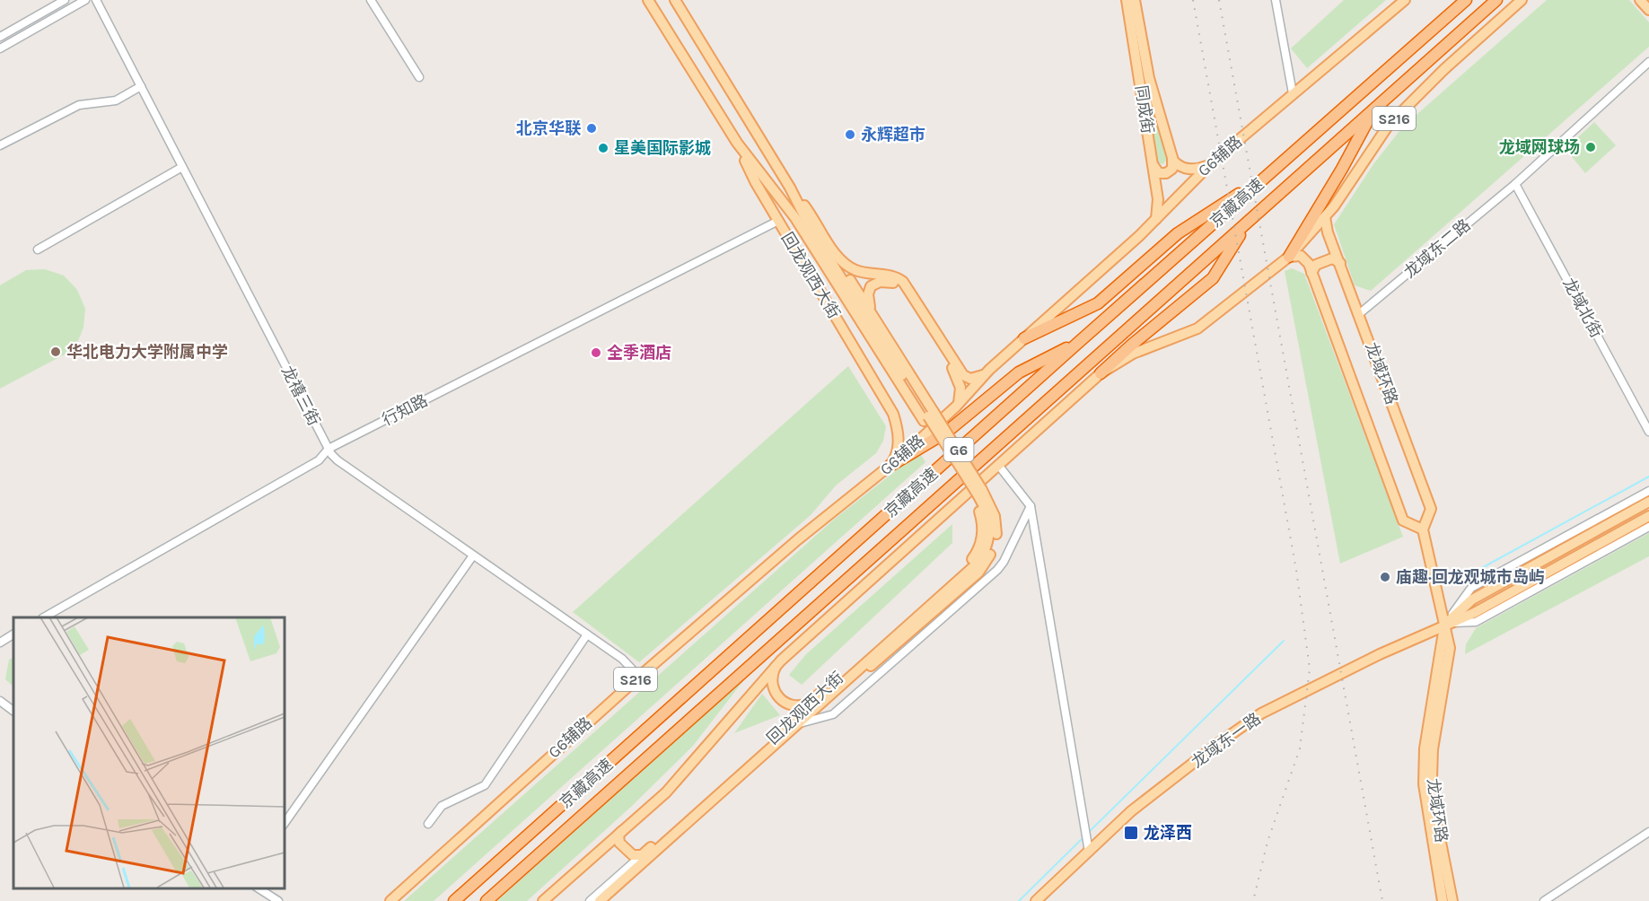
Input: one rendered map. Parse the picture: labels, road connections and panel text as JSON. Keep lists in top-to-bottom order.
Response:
{
  "streets": {
    "highway": ["京藏高速", "G6"],
    "main road": [
      "同成街",
      "S216",
      "G6辅路",
      "回龙观西大街",
      "龙域环路",
      "龙域东一路"
    ],
    "street": [
      "龙域东二路",
      "龙域北街",
      "龙禧三街",
      "行知路"
    ]
  },
  "crossings": [
    ["同成街", "G6辅路"],
    ["S216", "龙域环路"],
    ["G6辅路", "回龙观西大街"],
    ["G6辅路", "龙禧三街"],
    ["龙域东二路", "龙域北街"],
    ["龙域东二路", "龙域环路"],
    ["回龙观西大街", "行知路"],
    ["龙域环路", "龙域东一路"],
    ["龙禧三街", "行知路"]
  ],
  "places": {
    "other": [
      "北京华联",
      "永辉超市",
      "龙域网球场",
      "星美国际影城",
      "华北电力大学附属中学",
      "全季酒店",
      "庙趣·回龙观城市岛屿"
    ],
    "transit": ["龙泽西"]
  }
}
